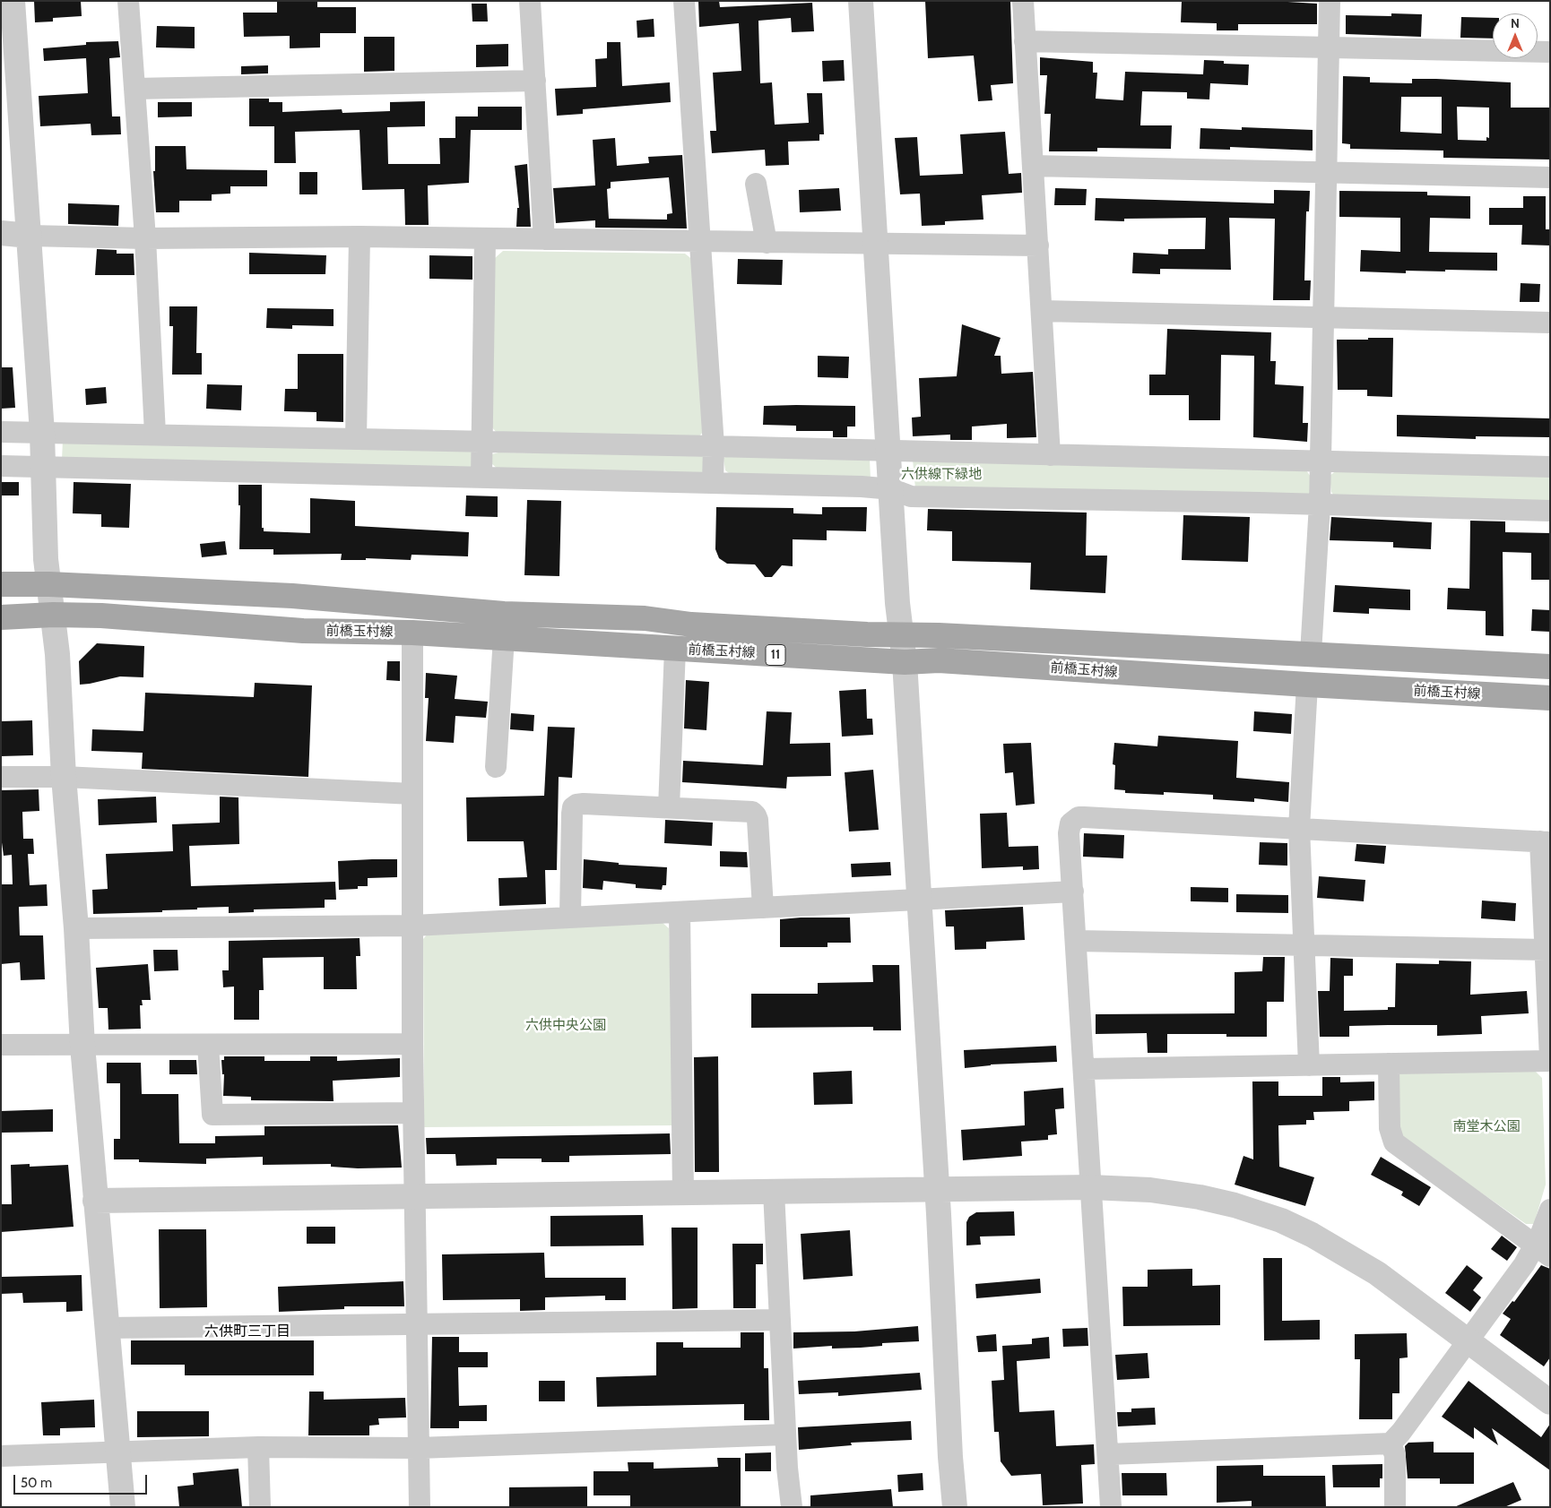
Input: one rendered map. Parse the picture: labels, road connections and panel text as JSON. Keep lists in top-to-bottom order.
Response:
{
  "streets": {
    "main road": ["前橋玉村線", "11"]
  },
  "districts": ["六供町三丁目"],
  "parks": ["六供線下緑地", "六供中央公園", "南堂木公園"],
  "scale_bar": "50 m",
  "north": "top"
}
